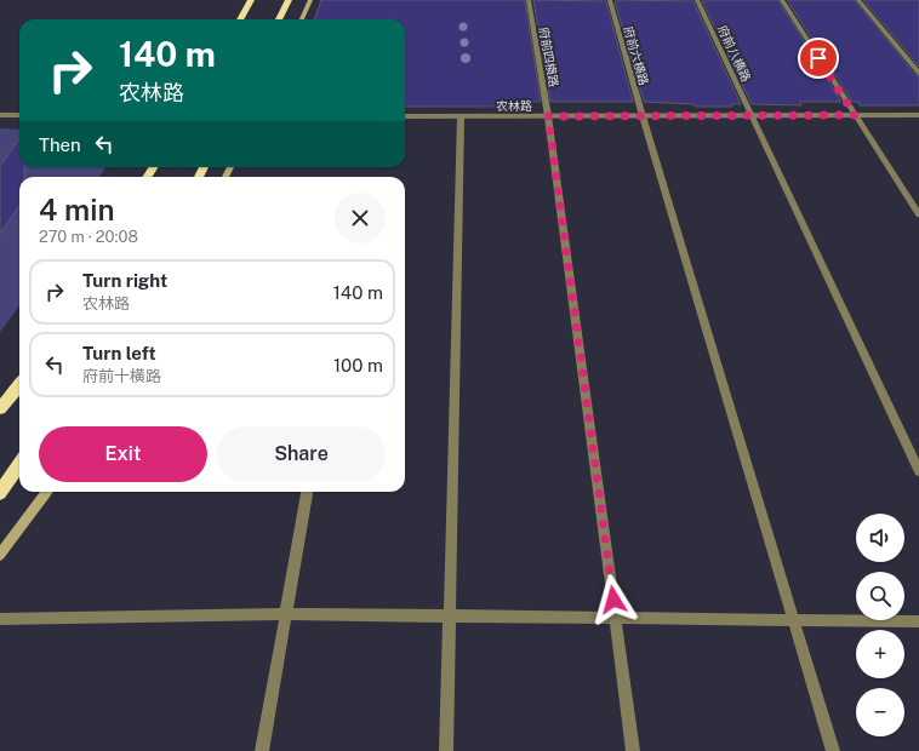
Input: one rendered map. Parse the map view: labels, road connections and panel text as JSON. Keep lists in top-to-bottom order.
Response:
{
  "streets": {
    "street": [
      "府前八横路",
      "府前六横路",
      "府前四横路",
      "农林路"
    ]
  },
  "crossings": [
    ["府前八横路", "农林路"],
    ["府前六横路", "农林路"],
    ["府前四横路", "农林路"]
  ],
  "page": {
    "turn": ["140 m", "农林路"],
    "then": "Then",
    "heading": ["4 min", "270 m · 20:08"],
    "list": [
      {
        "name": "Turn right",
        "note": "农林路",
        "value": "140 m"
      },
      {
        "name": "Turn left",
        "note": "府前十横路",
        "value": "100 m"
      }
    ],
    "buttons": ["Exit", "Share"],
    "map_buttons": ["+", "−"]
  }
}
